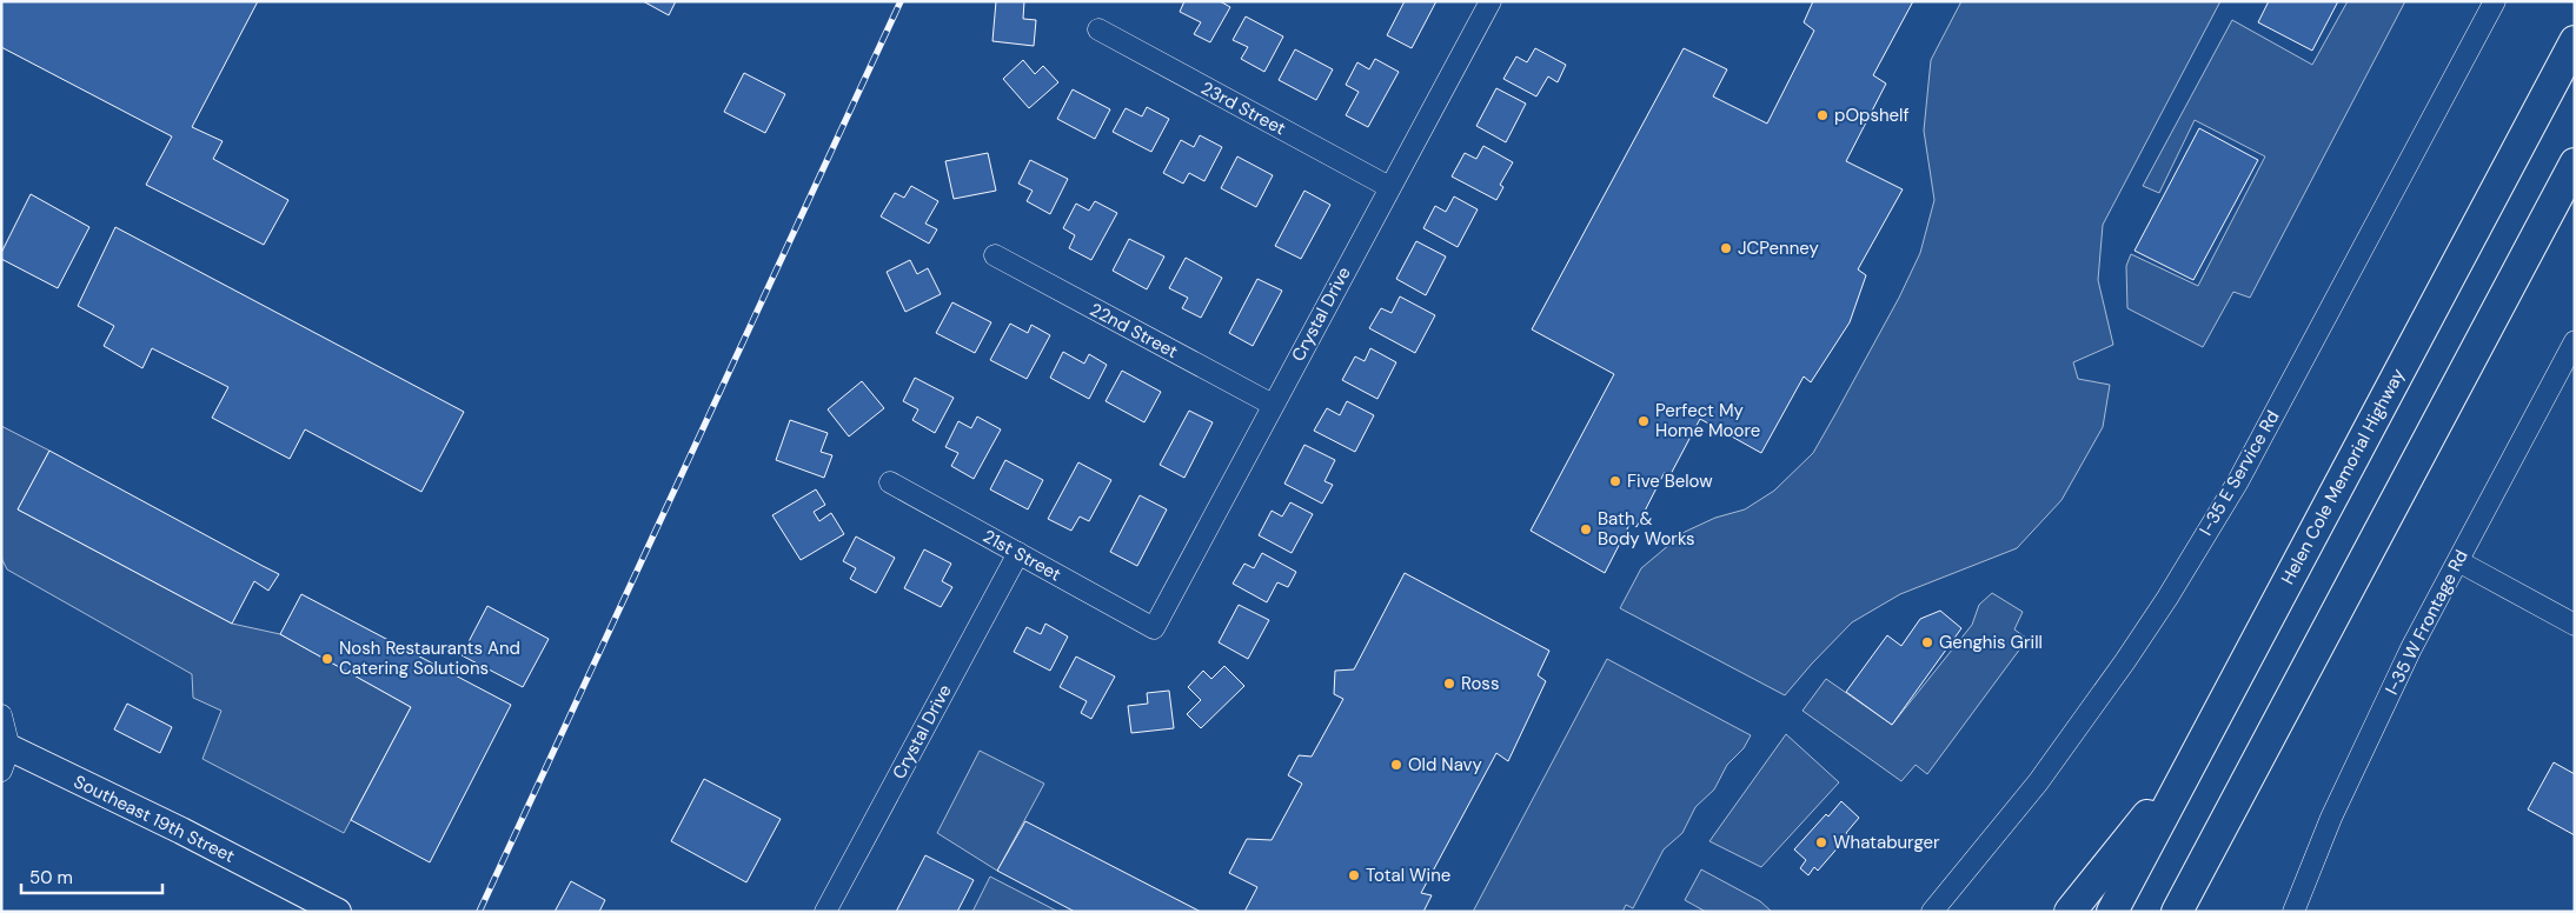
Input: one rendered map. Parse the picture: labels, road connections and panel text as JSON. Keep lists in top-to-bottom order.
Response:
{
  "streets": {
    "highway": ["Helen Cole Memorial Highway"],
    "main road": ["Southeast 19th Street"],
    "street": [
      "23rd Street",
      "Crystal Drive",
      "22nd Street",
      "I-35 E Service Rd",
      "21st Street",
      "I-35 W Frontage Rd"
    ]
  },
  "crossings": [
    ["23rd Street", "Crystal Drive"],
    ["Crystal Drive", "22nd Street"],
    ["Crystal Drive", "21st Street"]
  ],
  "places": [
    "pOpshelf",
    "JCPenney",
    "Perfect My Home Moore",
    "Five Below",
    "Bath & Body Works",
    "Genghis Grill",
    "Nosh Restaurants And Catering Solutions",
    "Ross",
    "Old Navy",
    "Whataburger",
    "Total Wine"
  ],
  "scale_bar": "50 m"
}
